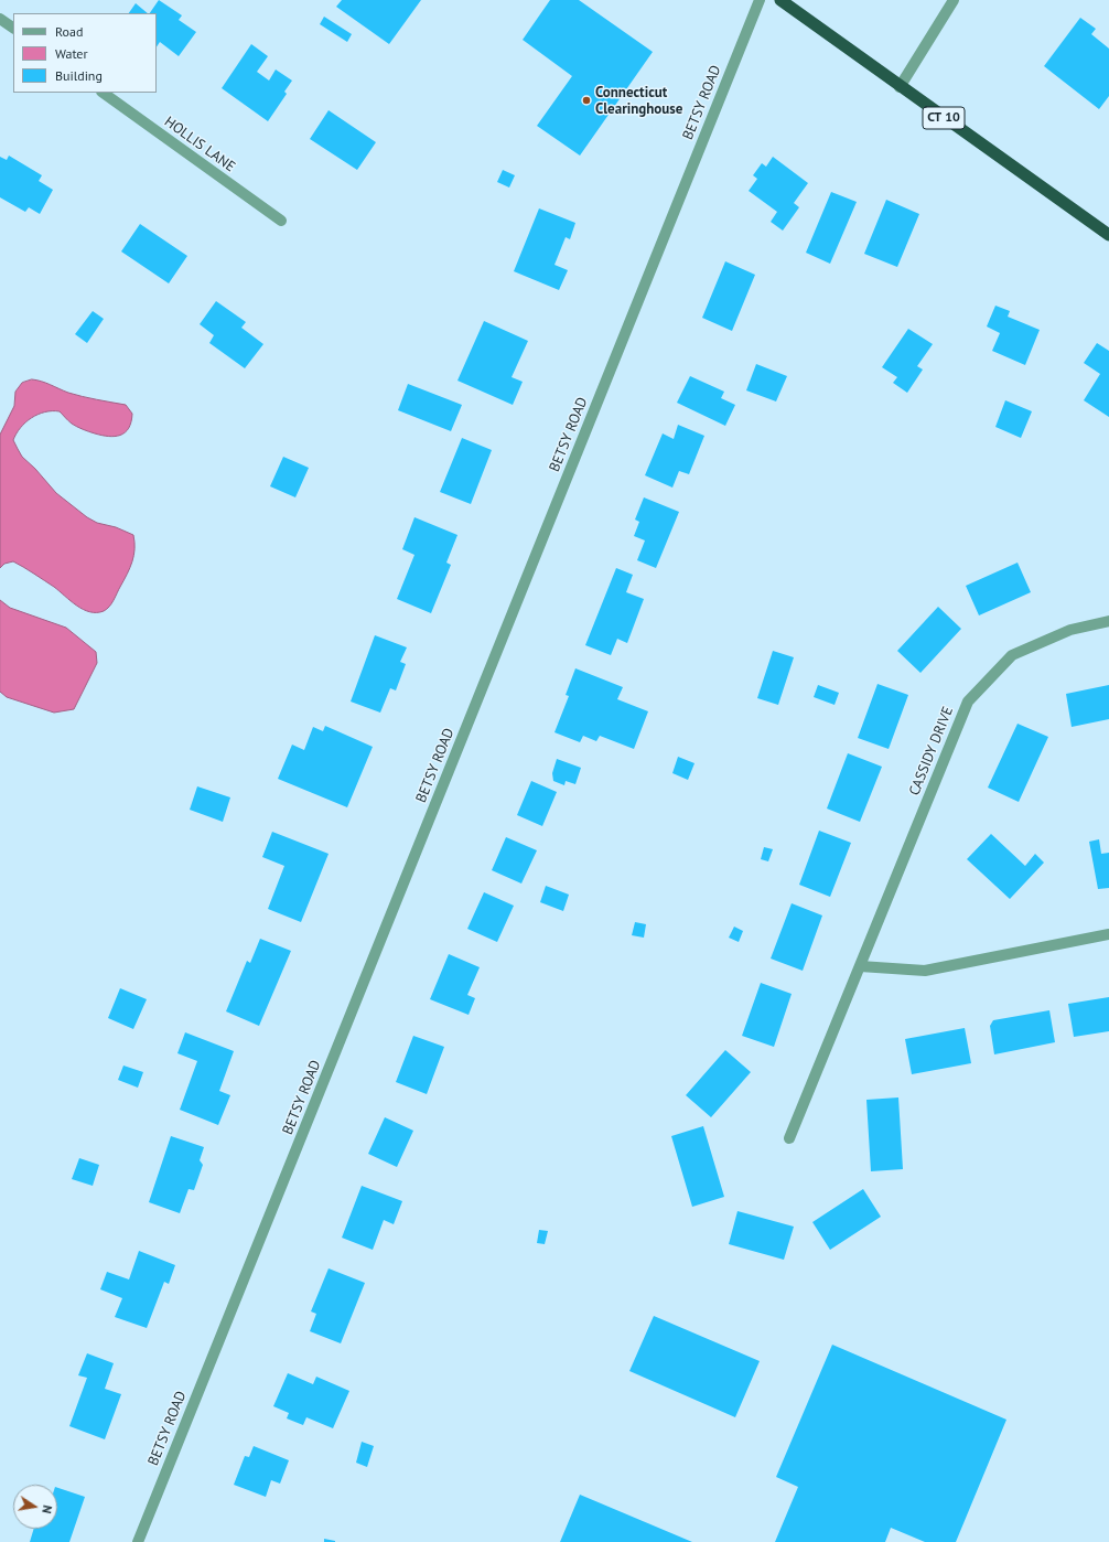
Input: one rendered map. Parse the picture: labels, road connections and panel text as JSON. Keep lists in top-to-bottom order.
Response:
{
  "streets": {
    "highway": ["CT 10"],
    "street": ["BETSY ROAD", "HOLLIS LANE", "CASSIDY DRIVE"]
  },
  "places": ["Connecticut Clearinghouse"],
  "legend": ["Road", "Water", "Building"],
  "north": "right"
}
